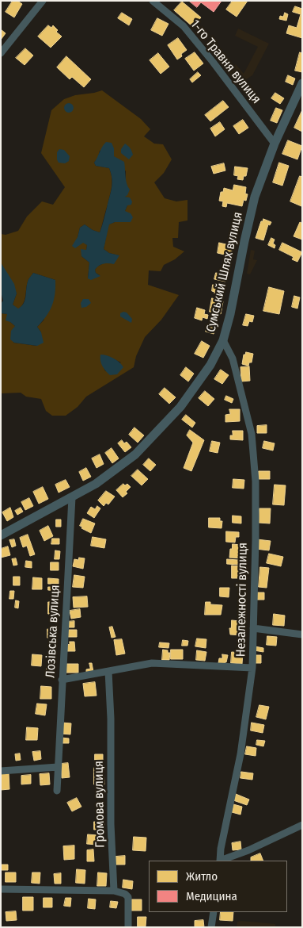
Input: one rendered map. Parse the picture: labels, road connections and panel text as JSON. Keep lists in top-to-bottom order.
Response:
{
  "streets": {
    "main road": ["Сумський Шлях вулиця"],
    "street": [
      "1-го Травня вулиця",
      "Незалежності вулиця",
      "Лозівська вулиця",
      "Громова вулиця"
    ]
  },
  "crossings": [
    ["1-го Травня вулиця", "Сумський Шлях вулиця"],
    ["Сумський Шлях вулиця", "Незалежності вулиця"],
    ["Сумський Шлях вулиця", "Лозівська вулиця"]
  ],
  "legend": ["Житло", "Медицина"]
}
